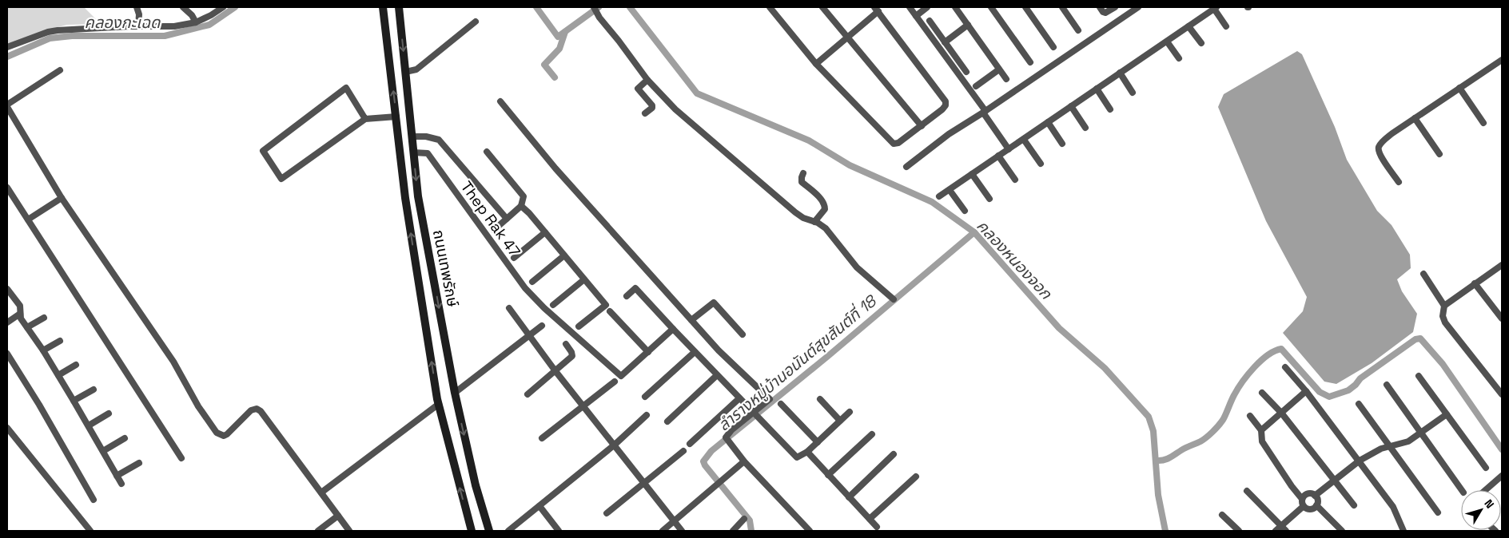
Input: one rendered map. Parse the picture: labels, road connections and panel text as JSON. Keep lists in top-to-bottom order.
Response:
{
  "streets": {
    "main road": ["ถนนเทพรักษ์"],
    "street": ["Thep Rak 47"]
  },
  "crossings": [
    ["Thep Rak 47", "ถนนเทพรักษ์"]
  ],
  "water": ["คลองกะเฉด", "คลองหนองจอก", "ลำรางหมู่บ้านอนันต์สุขสันต์ที่ 18"],
  "north": "top right"
}
